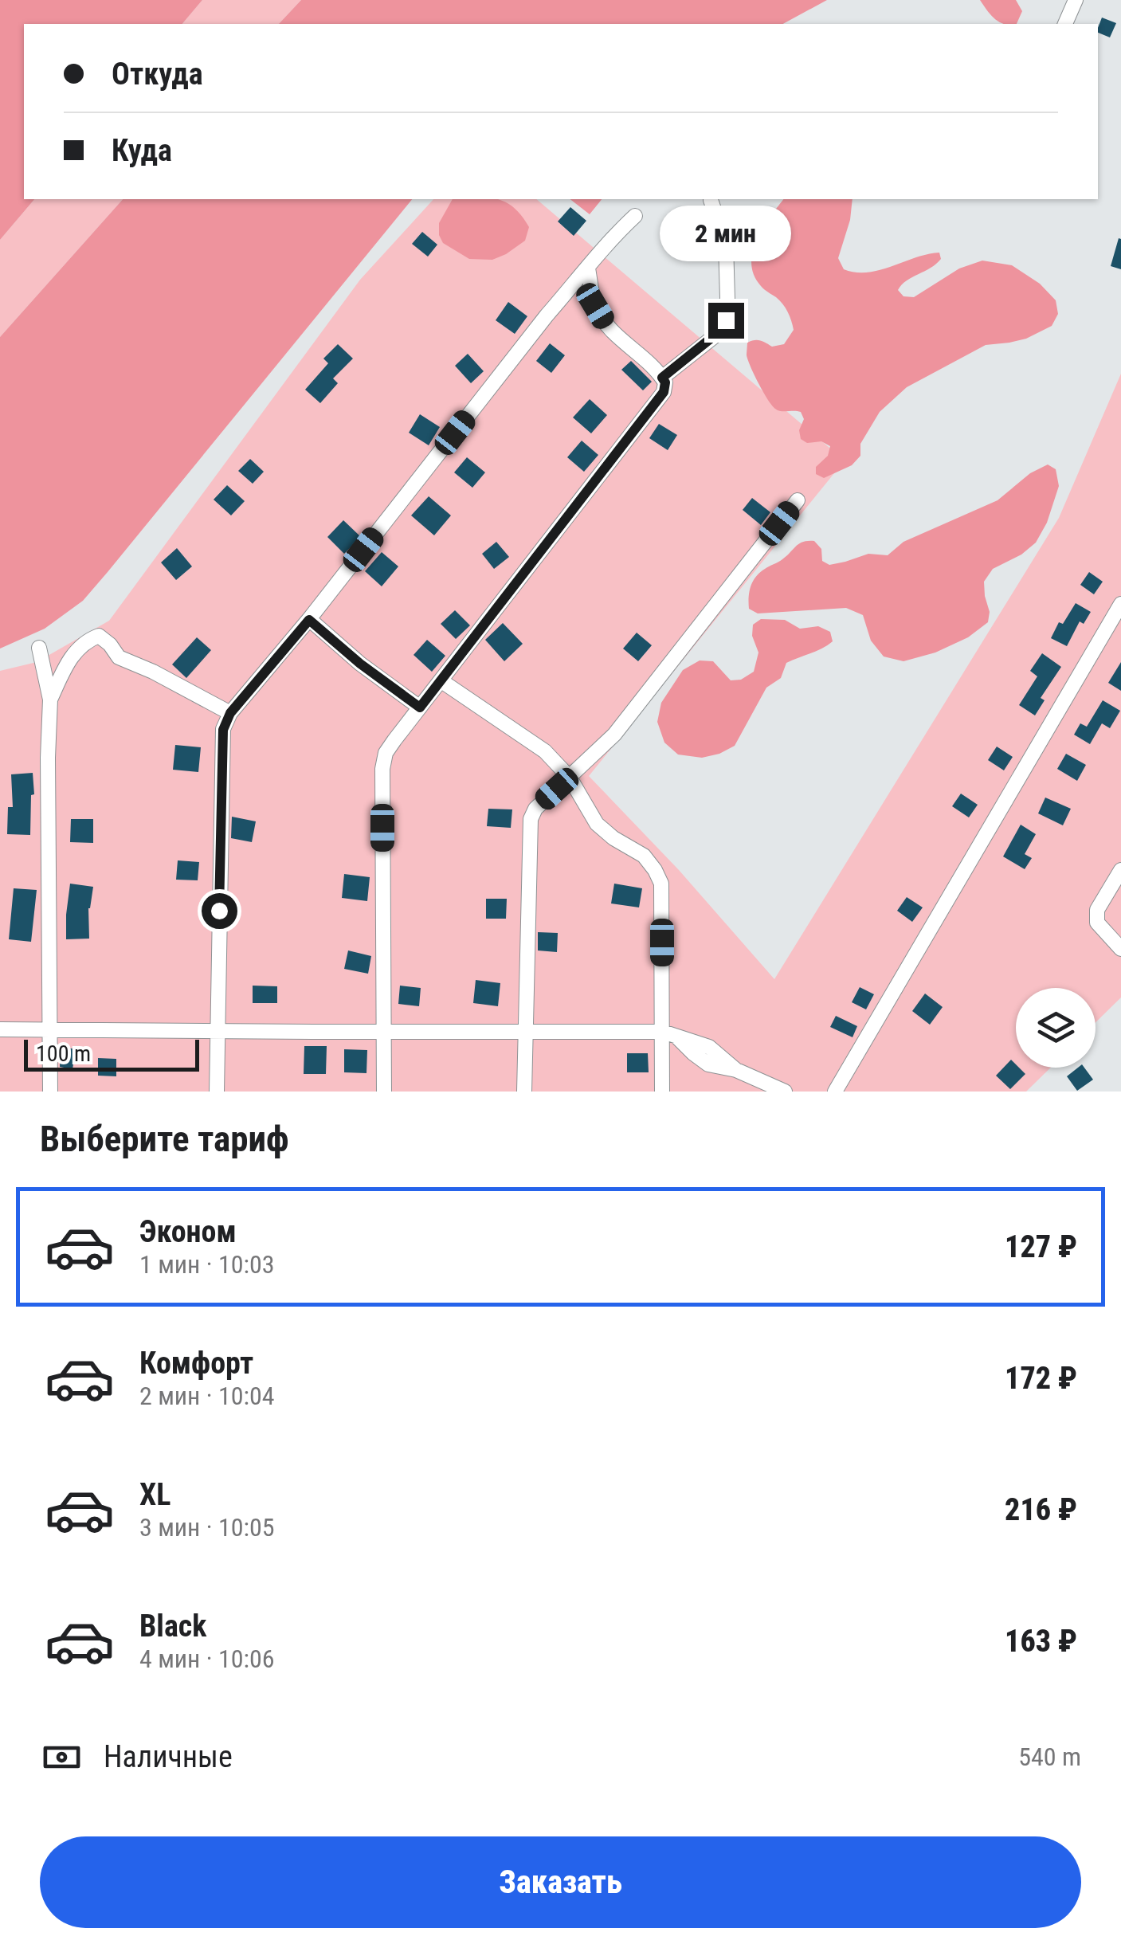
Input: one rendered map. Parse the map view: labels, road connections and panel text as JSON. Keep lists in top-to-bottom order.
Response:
{
  "scale_bar": "100 m",
  "page": {
    "banner": ["Откуда", "Куда"],
    "bubble": "2 мин",
    "scale": "100 m",
    "heading": "Выберите тариф",
    "list": [
      {
        "name": "Эконом",
        "note": "1 мин · 10:03",
        "value": "127 ₽"
      },
      {
        "name": "Комфорт",
        "note": "2 мин · 10:04",
        "value": "172 ₽"
      },
      {
        "name": "XL",
        "note": "3 мин · 10:05",
        "value": "216 ₽"
      },
      {
        "name": "Black",
        "note": "4 мин · 10:06",
        "value": "163 ₽"
      }
    ],
    "pay": ["Наличные", "540 m"],
    "buttons": "Заказать"
  }
}
